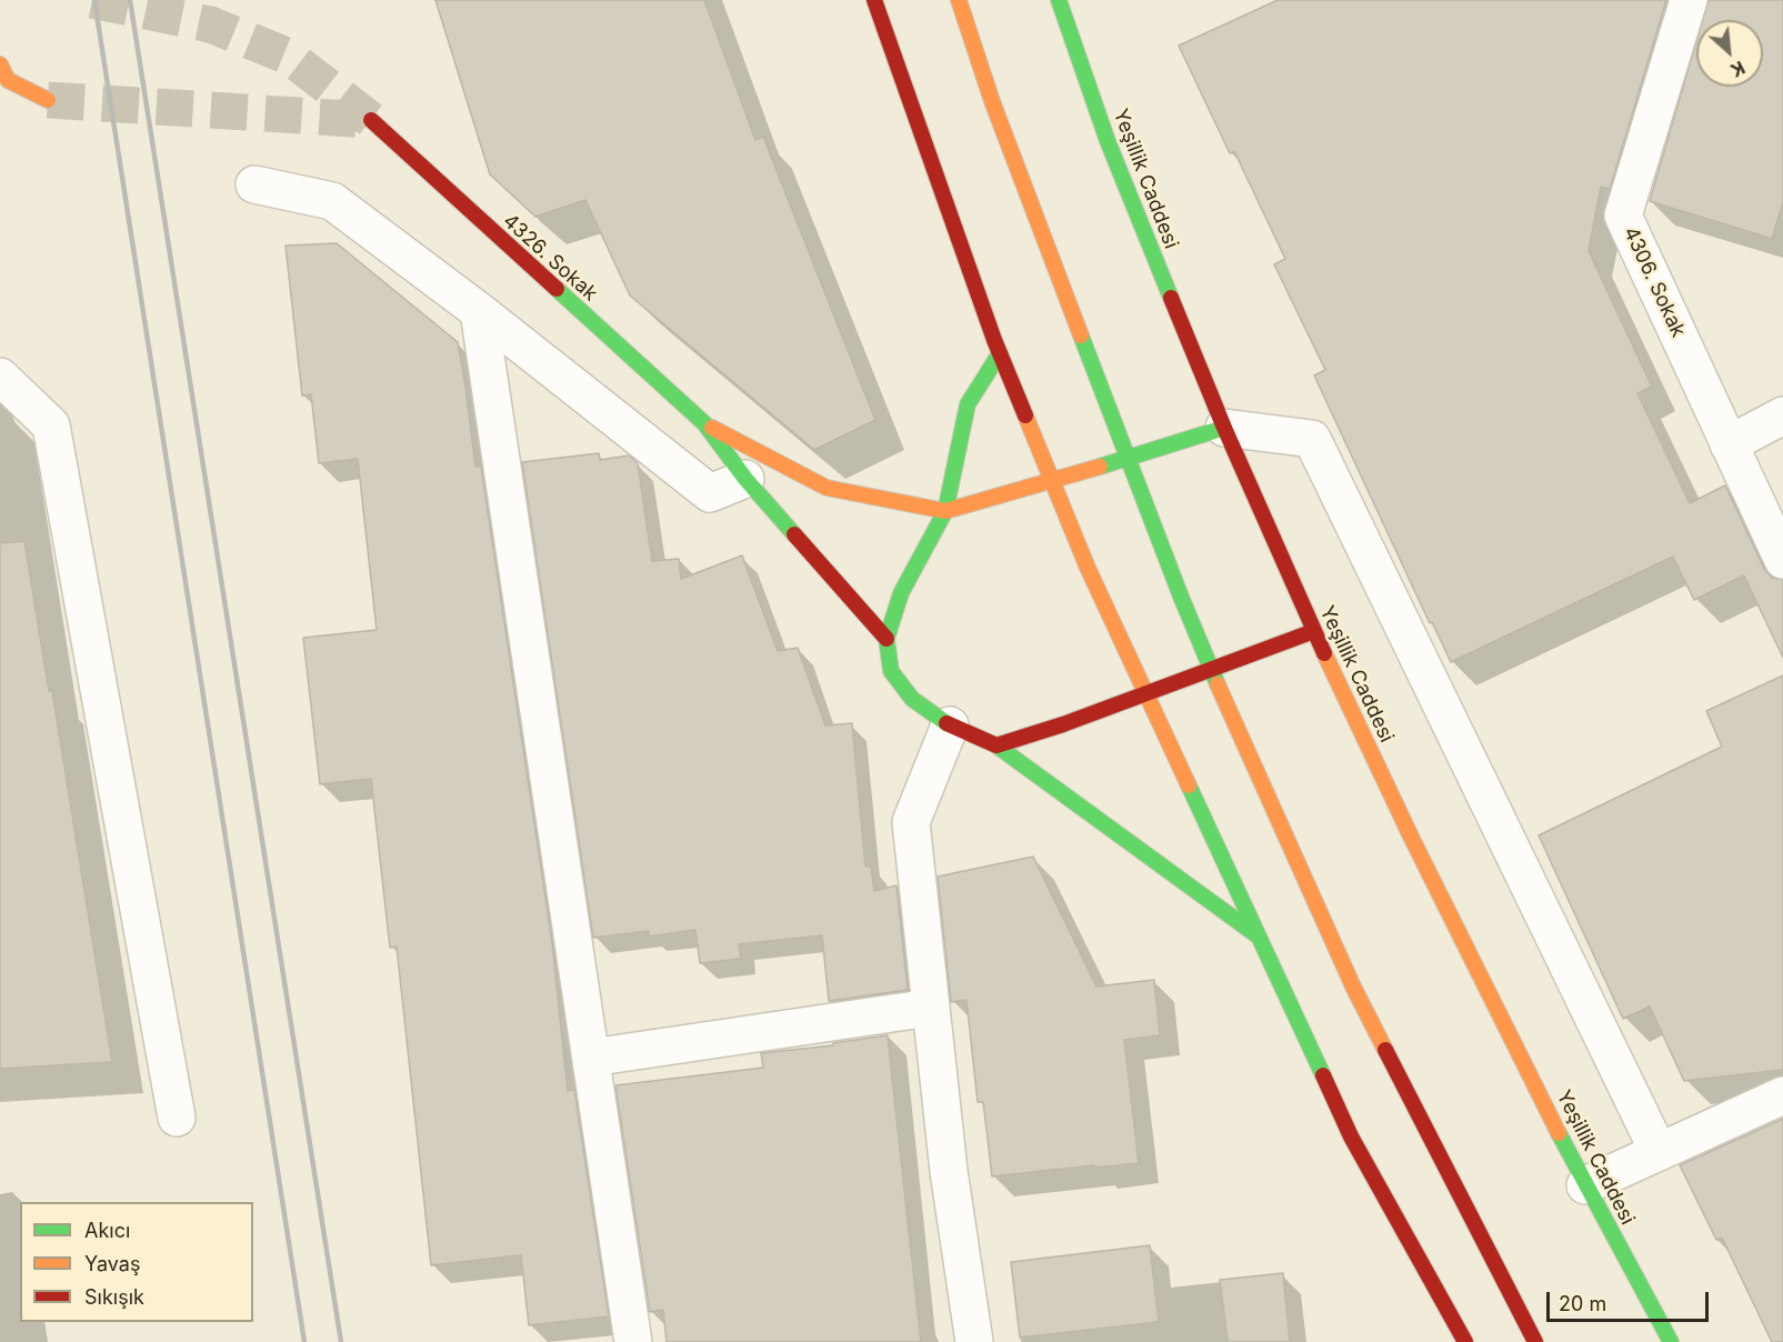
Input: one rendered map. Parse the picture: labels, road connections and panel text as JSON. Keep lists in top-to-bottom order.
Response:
{
  "streets": {
    "main road": ["Yeşillik Caddesi", "4326. Sokak"],
    "street": ["4306. Sokak"]
  },
  "legend": ["Akıcı", "Yavaş", "Sıkışık"],
  "scale_bar": "20 m",
  "north": "bottom right"
}
